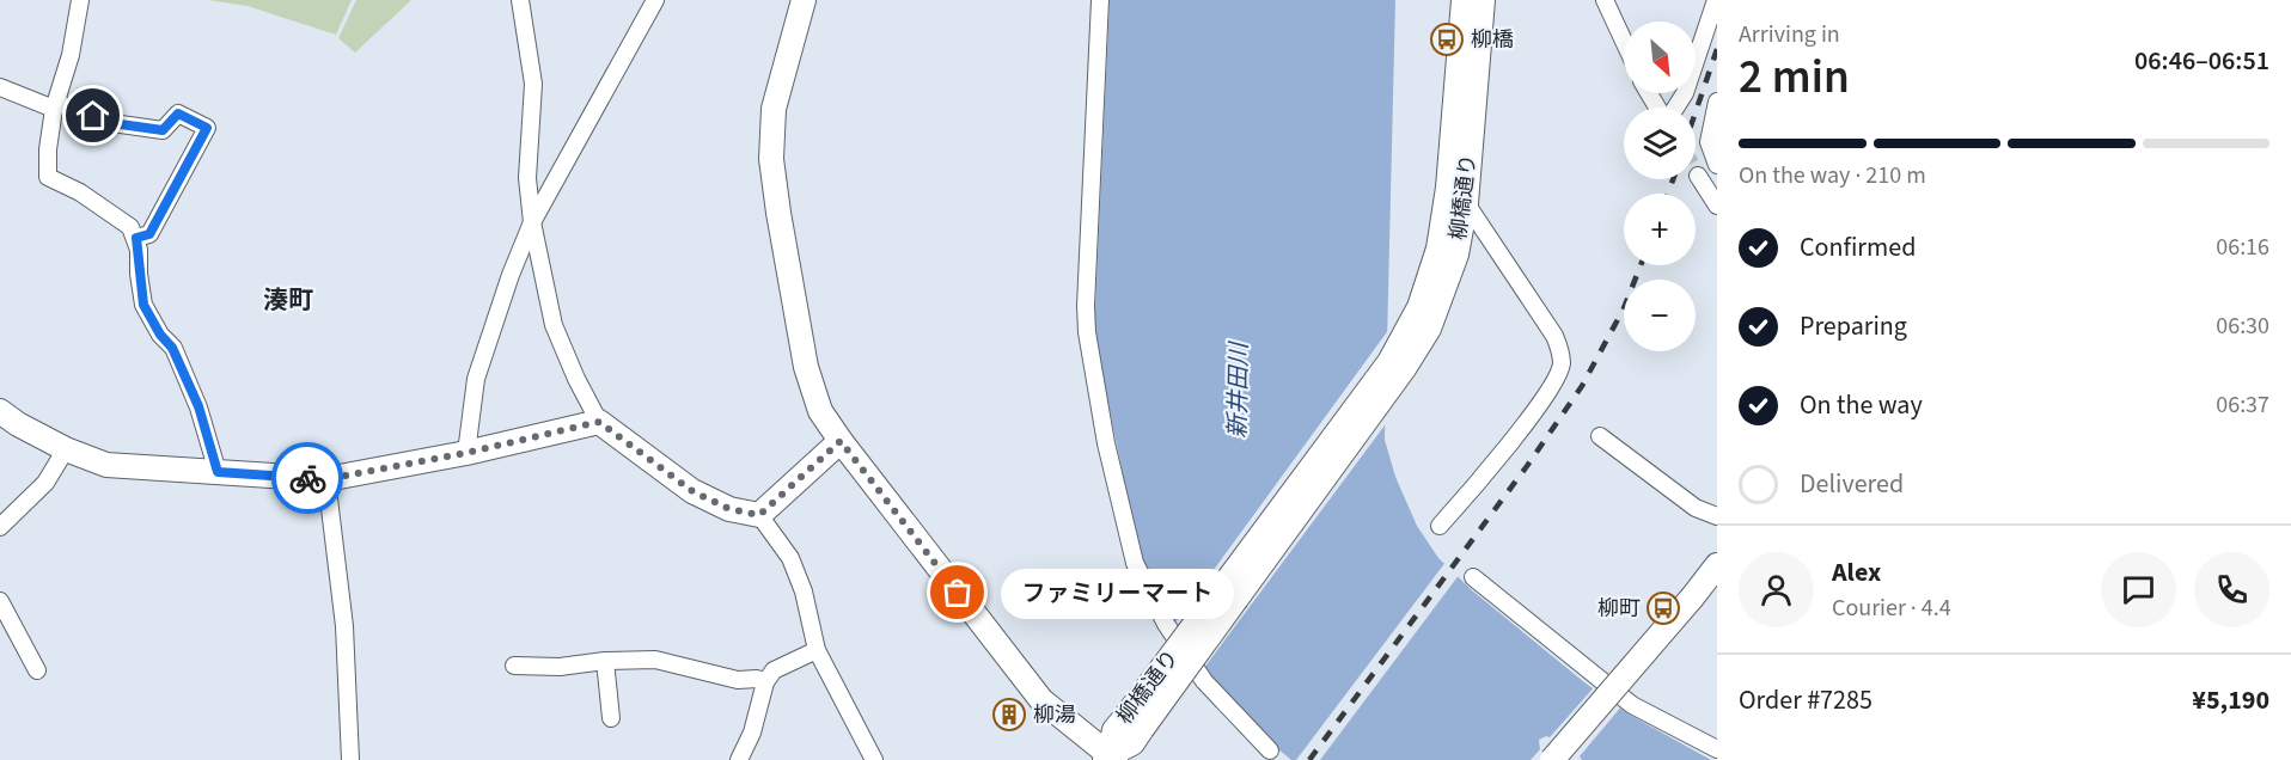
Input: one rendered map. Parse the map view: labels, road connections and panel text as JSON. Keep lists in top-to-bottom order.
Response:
{
  "streets": {
    "street": ["柳橋通り"]
  },
  "districts": ["湊町"],
  "water": ["新井田川"],
  "places": {
    "bus stop": ["柳橋", "柳町"],
    "other": ["ファミリーマート"],
    "building": ["柳湯"]
  },
  "north": "bottom right",
  "page": {
    "heading": ["2 min", "Arriving in", "06:46–06:51"],
    "panel": [
      "Alex",
      "Courier · 4.4",
      "Order #7285",
      "¥5,190"
    ],
    "map_buttons": ["+", "−"],
    "bar": "On the way · 210 m",
    "list": [
      ["Confirmed", "06:16"],
      ["Preparing", "06:30"],
      ["On the way", "06:37"],
      "Delivered"
    ],
    "bubble": "ファミリーマート"
  }
}
